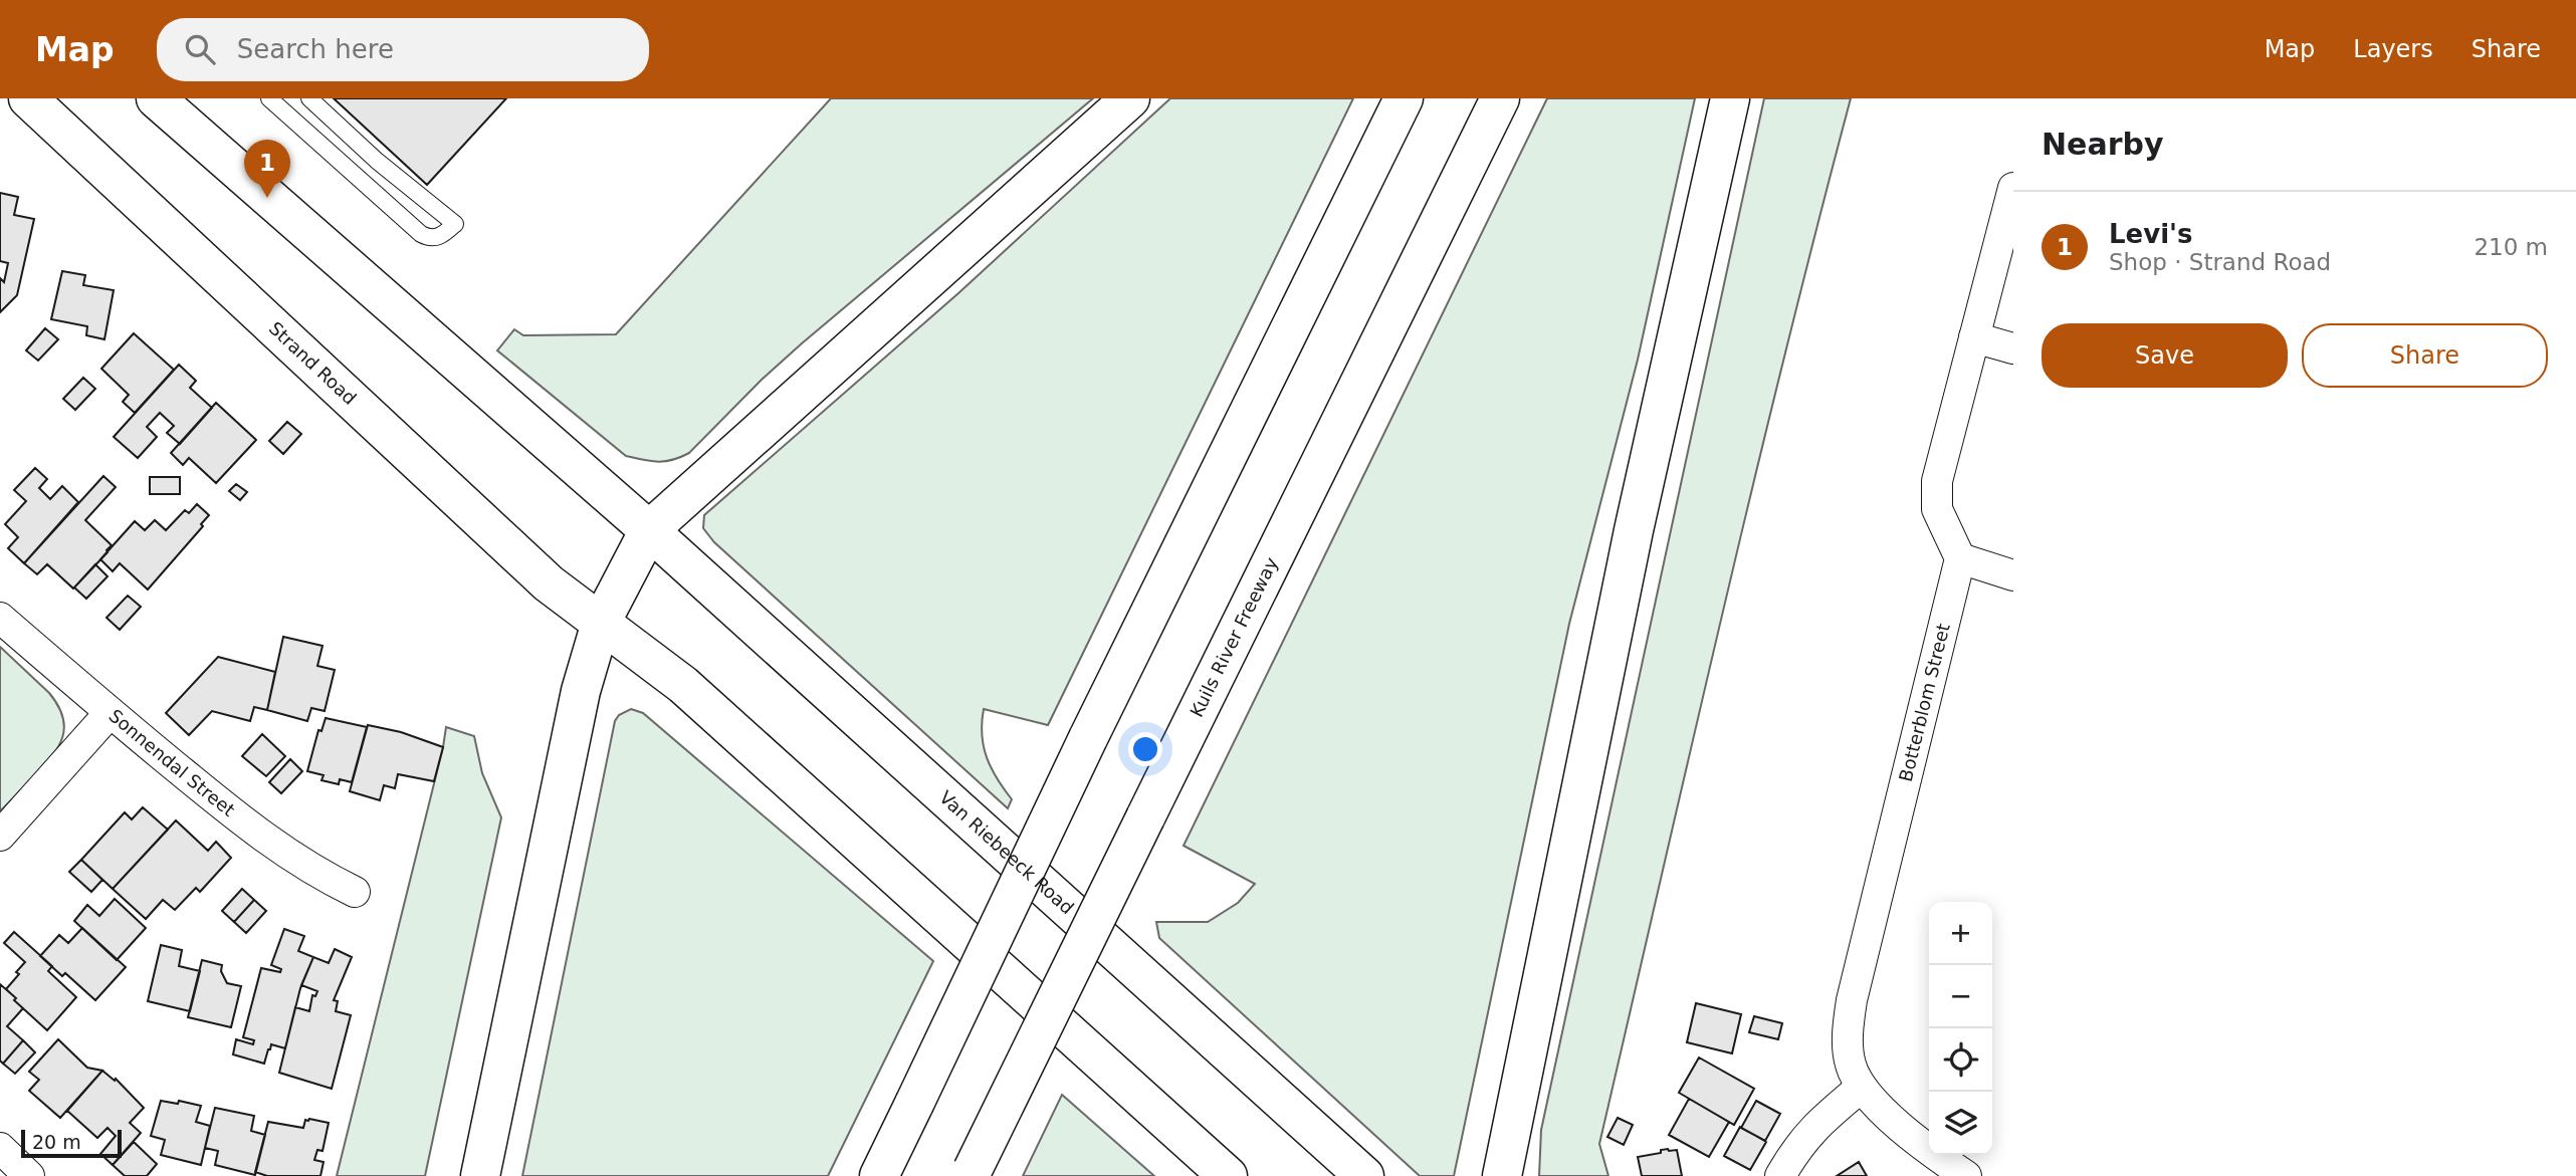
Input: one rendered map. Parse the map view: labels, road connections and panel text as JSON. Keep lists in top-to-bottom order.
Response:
{
  "streets": {
    "main road": ["Strand Road", "Kuils River Freeway", "Van Riebeeck Road"],
    "street": ["Botterblom Street", "Sonnendal Street"]
  },
  "scale_bar": "20 m",
  "page": {
    "header": "Map",
    "search": "Search here",
    "nav": ["Map", "Layers", "Share"],
    "heading": "Nearby",
    "pins": "1",
    "list": [
      {
        "mark": "1",
        "name": "Levi's",
        "note": "Shop · Strand Road",
        "value": "210 m"
      }
    ],
    "buttons": ["Save", "Share"],
    "map_buttons": ["+", "−"],
    "scale": "20 m"
  }
}
